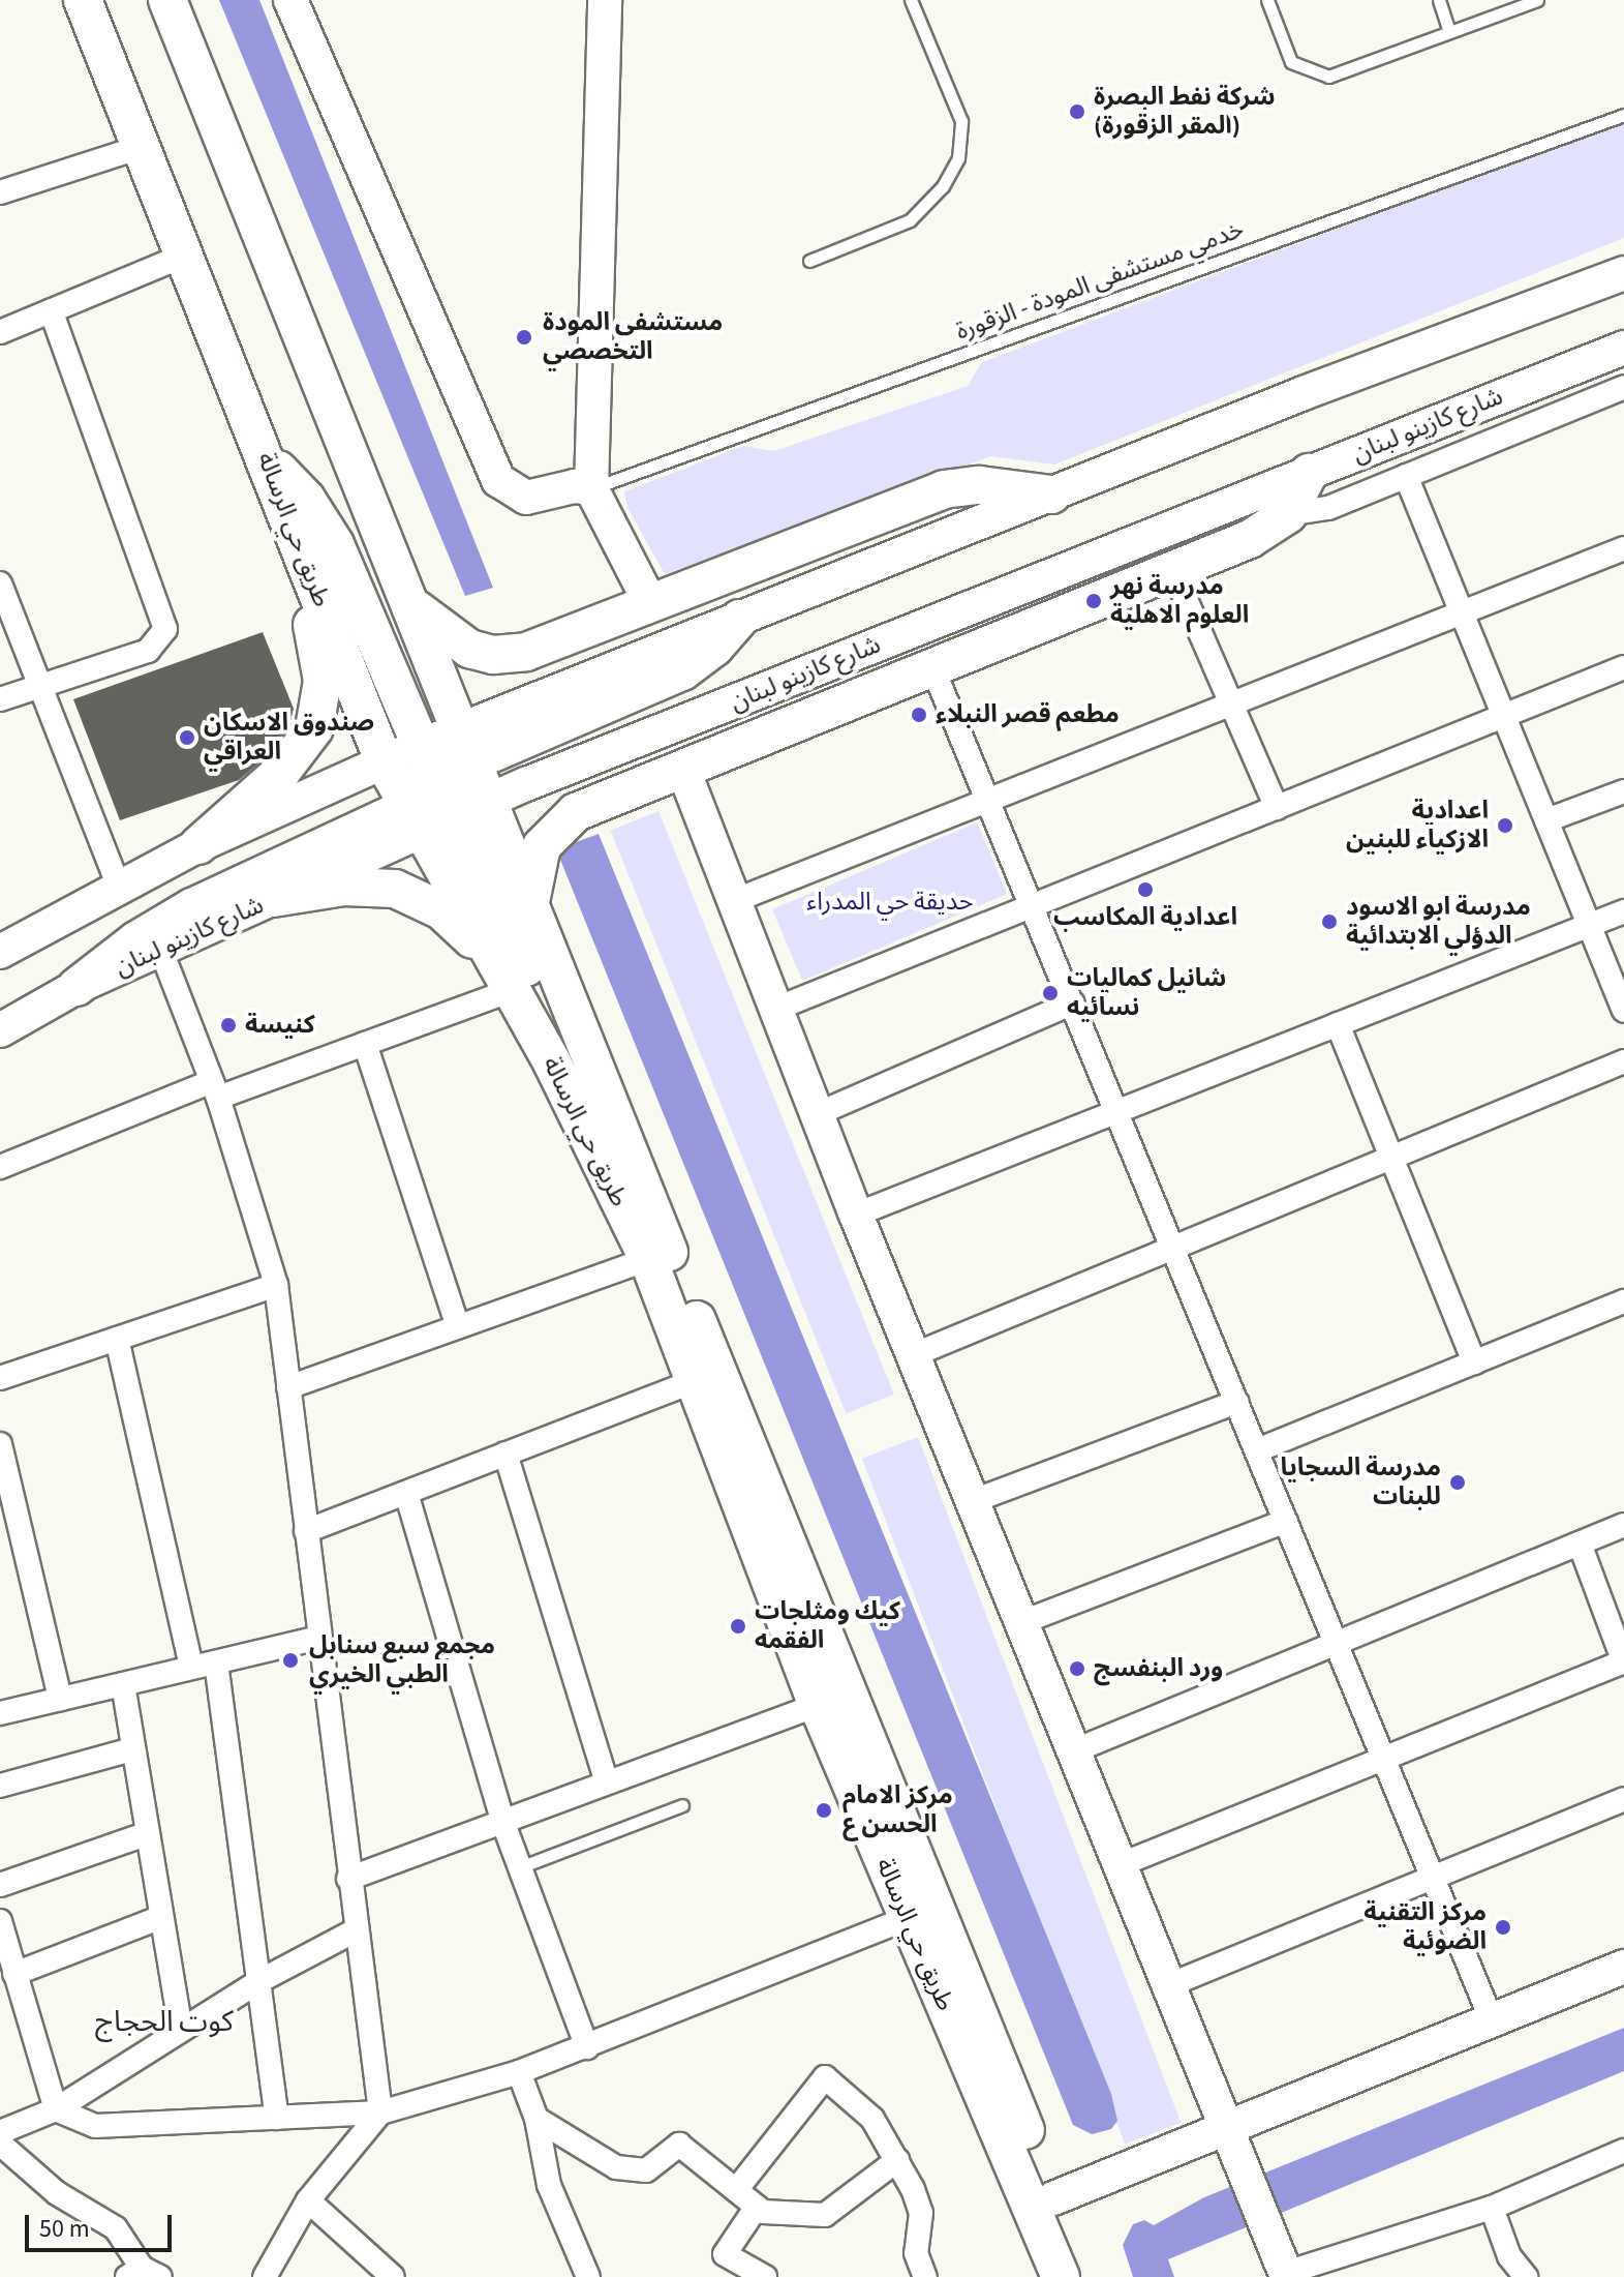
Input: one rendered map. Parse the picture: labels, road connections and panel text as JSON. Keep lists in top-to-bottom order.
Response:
{
  "streets": {
    "main road": ["طريق حي الرسالة"],
    "street": ["شارع كازينو لبنان"],
    "lane": ["خدمي مستشفى المودة - الزقورة"]
  },
  "crossings": [
    ["شارع كازينو لبنان", "طريق حي الرسالة"]
  ],
  "districts": ["كوت الحجاج"],
  "parks": ["حديقة حي المدراء"],
  "places": [
    "شركة نفط البصرة (المقر الزقورة)",
    "مستشفى المودة التخصصي",
    "مدرسة نهر العلوم الاهلية",
    "مطعم قصر النبلاء",
    "صندوق الاسكان العراقي",
    "اعدادية الازكياء للبنين",
    "اعدادية المكاسب",
    "مدرسة ابو الاسود الدؤلي الابتدائية",
    "شانيل كماليات نسائيه",
    "كنيسة",
    "مدرسة السجايا للبنات",
    "كيك ومثلجات الفقمه",
    "مجمع سبع سنابل الطبي الخيري",
    "ورد البنفسج",
    "مركز الامام الحسن ع",
    "مركز التقنية الضوئية"
  ],
  "scale_bar": "50 m"
}
